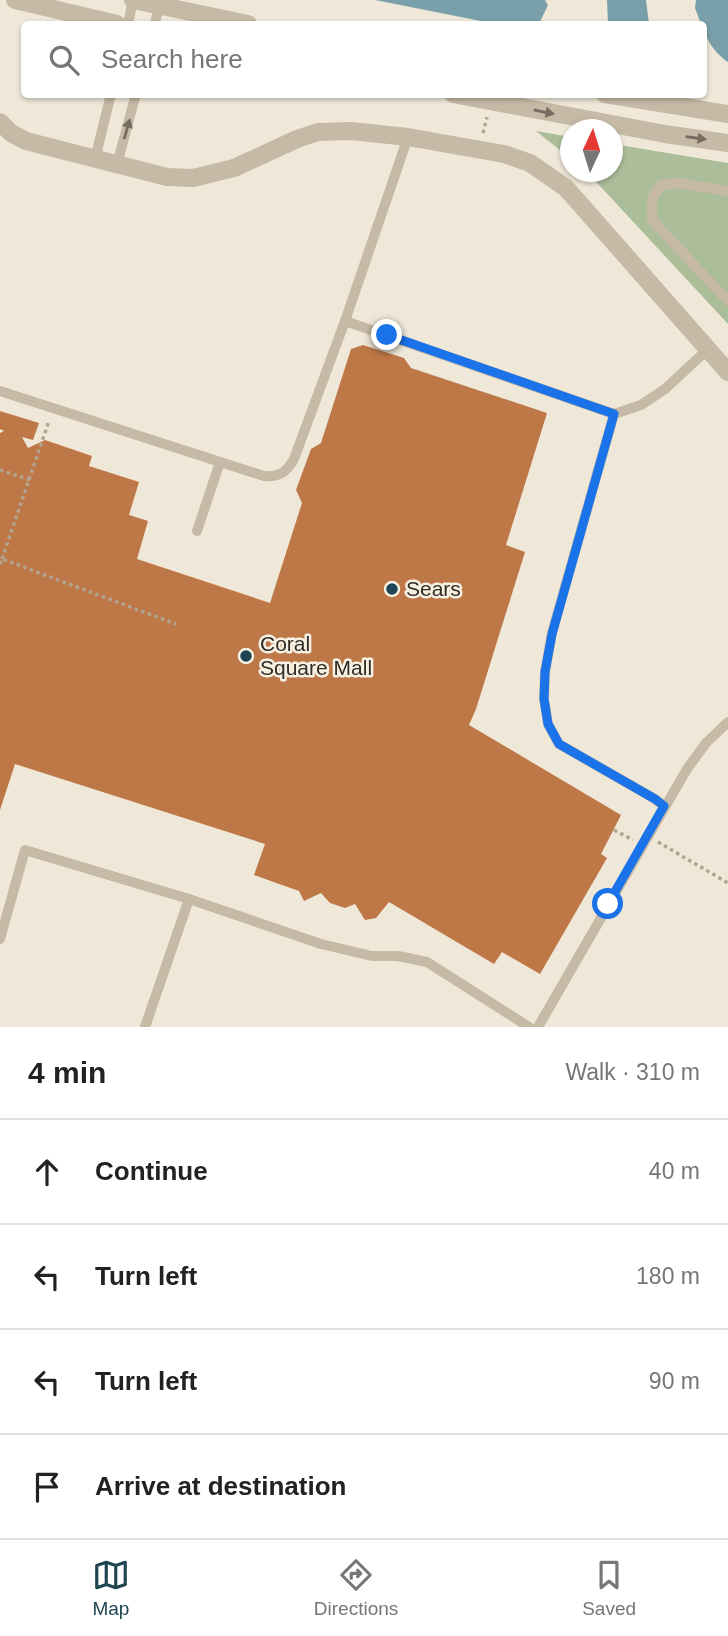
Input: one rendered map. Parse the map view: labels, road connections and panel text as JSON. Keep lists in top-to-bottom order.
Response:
{
  "places": ["Sears", "Coral Square Mall"],
  "north": "top",
  "page": {
    "search": "Search here",
    "heading": ["4 min", "Walk · 310 m"],
    "list": [
      ["Continue", "40 m"],
      ["Turn left", "180 m"],
      ["Turn left", "90 m"],
      "Arrive at destination"
    ],
    "nav": ["Map", "Directions", "Saved"]
  }
}
